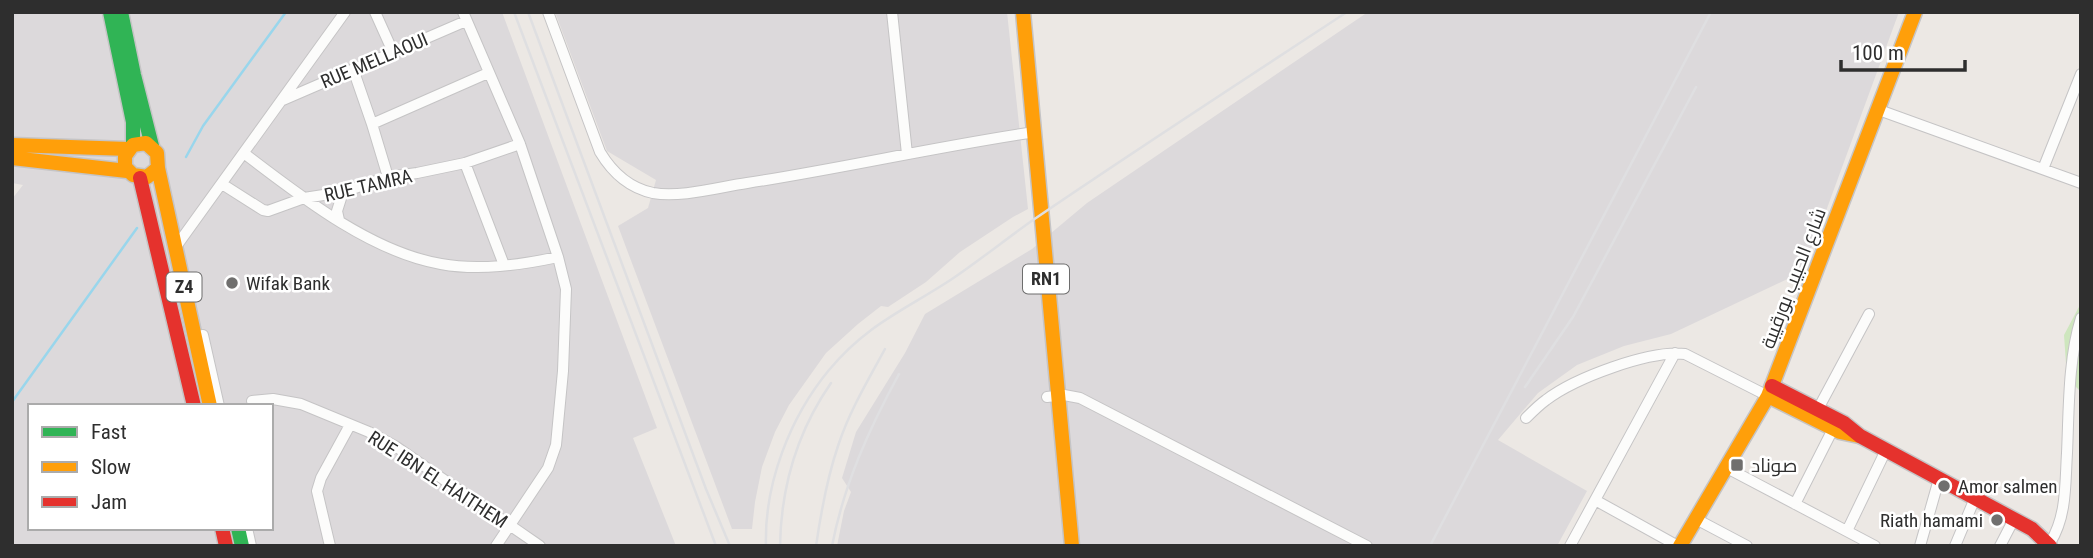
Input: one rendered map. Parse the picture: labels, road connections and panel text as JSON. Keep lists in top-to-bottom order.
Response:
{
  "streets": {
    "main road": ["شارع الحبيب بورقيبة", "RN1", "Z4"],
    "street": ["RUE MELLAOUI", "RUE TAMRA", "RUE IBN EL HAITHEM"]
  },
  "places": {
    "other": ["Wifak Bank", "Amor salmen", "Riath hamami"],
    "transit": ["صوناد"]
  },
  "legend": ["Fast", "Slow", "Jam"],
  "scale_bar": "100 m"
}
